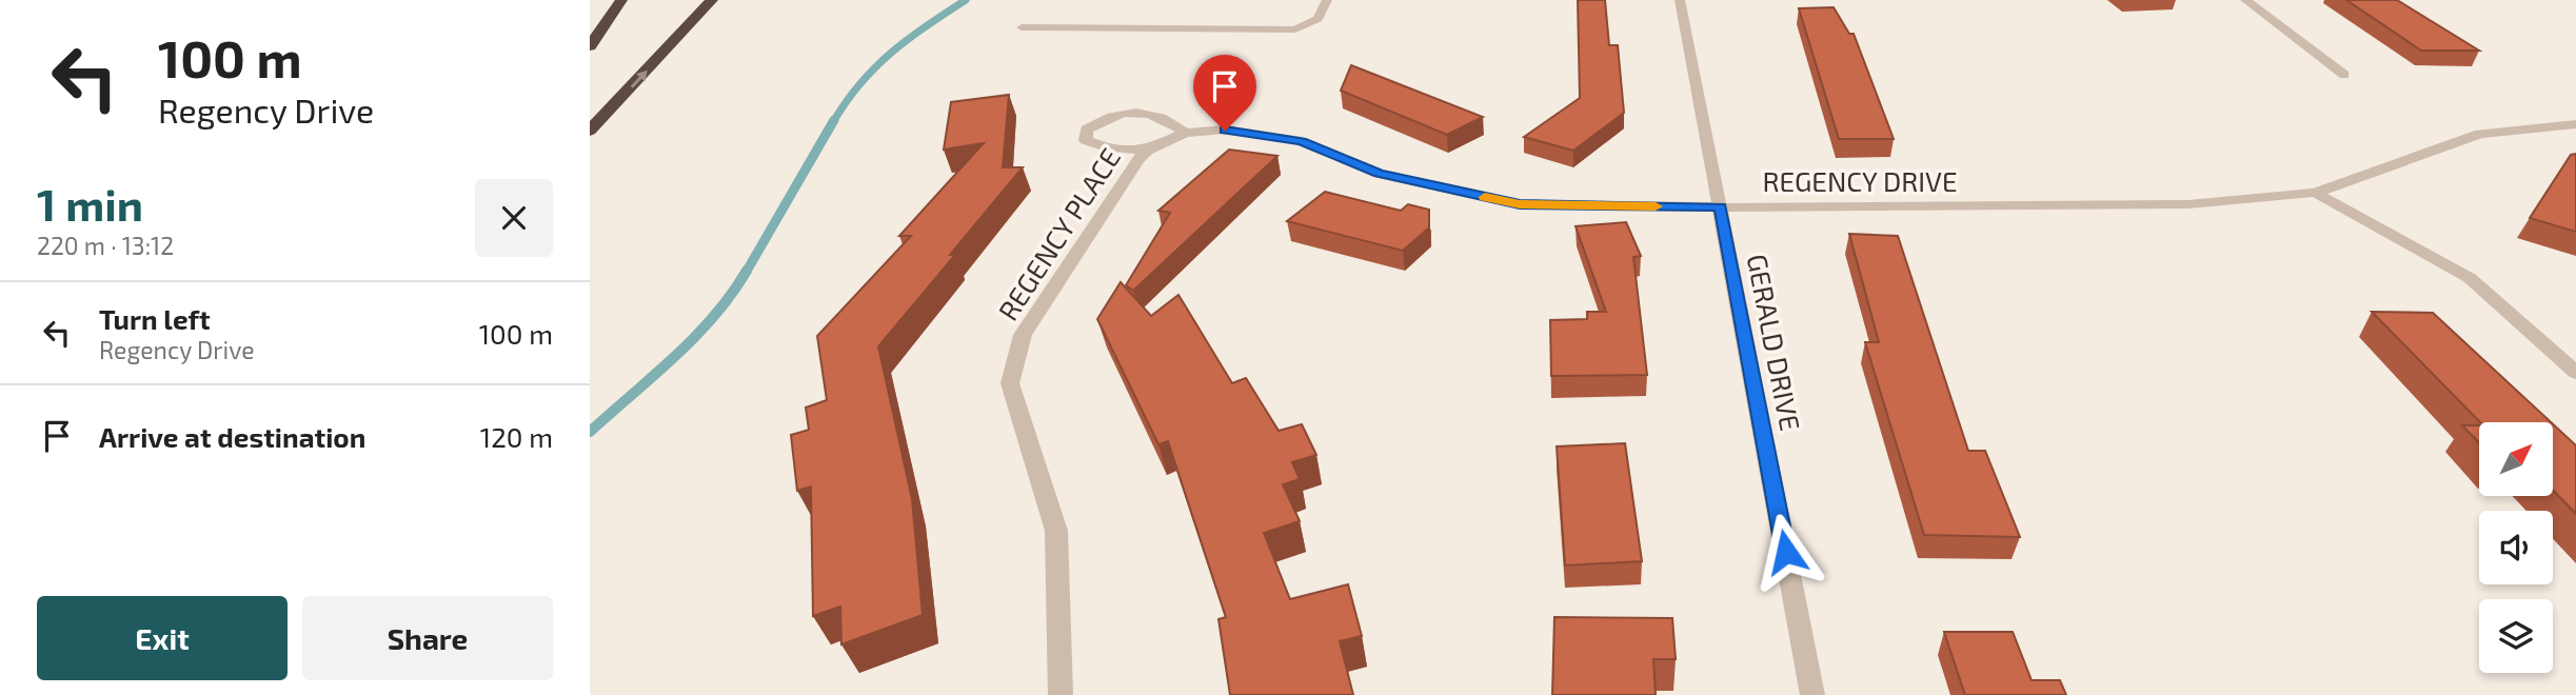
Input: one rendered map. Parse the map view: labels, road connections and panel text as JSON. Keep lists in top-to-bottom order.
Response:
{
  "streets": {
    "street": ["REGENCY DRIVE", "REGENCY PLACE", "GERALD DRIVE"]
  },
  "crossings": [
    ["REGENCY DRIVE", "REGENCY PLACE"],
    ["REGENCY DRIVE", "GERALD DRIVE"]
  ],
  "north": "top right",
  "page": {
    "turn": ["100 m", "Regency Drive"],
    "heading": ["1 min", "220 m · 13:12"],
    "list": [
      {
        "name": "Turn left",
        "note": "Regency Drive",
        "value": "100 m"
      },
      {
        "name": "Arrive at destination",
        "value": "120 m"
      }
    ],
    "buttons": ["Exit", "Share"]
  }
}
